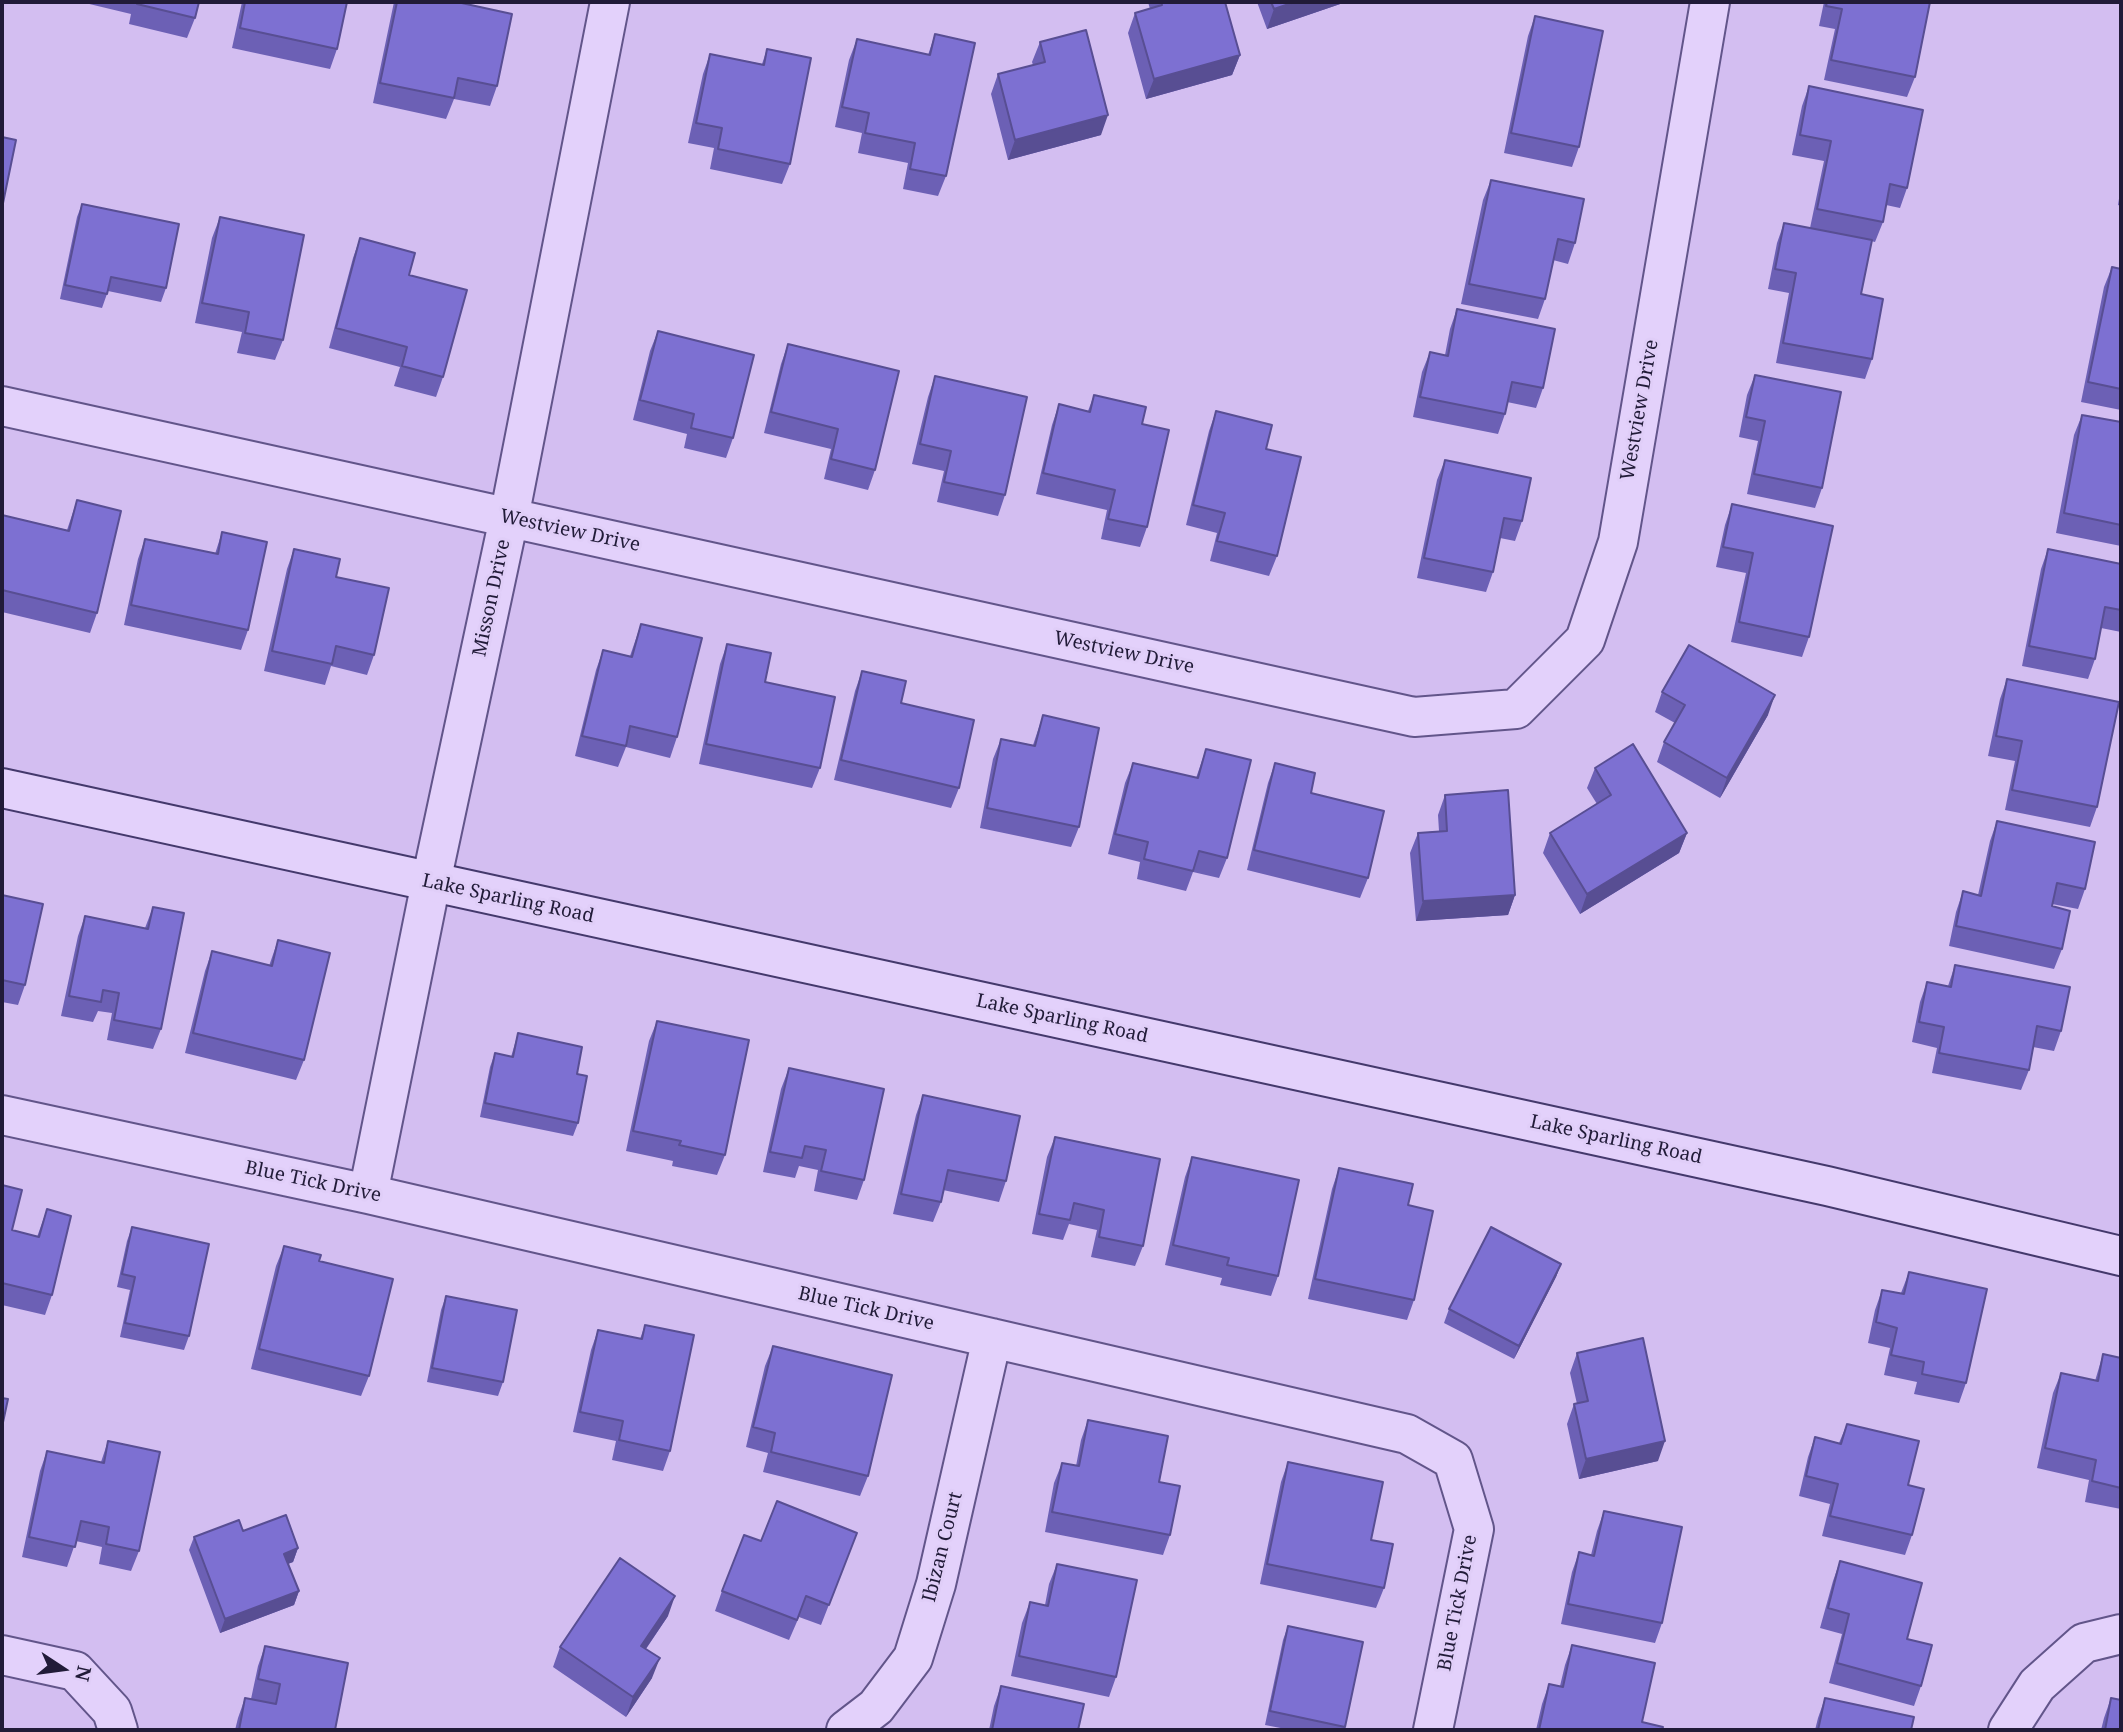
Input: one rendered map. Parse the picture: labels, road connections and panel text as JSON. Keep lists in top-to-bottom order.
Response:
{
  "streets": {
    "street": [
      "Westview Drive",
      "Misson Drive",
      "Lake Sparling Road",
      "Blue Tick Drive",
      "Ibizan Court"
    ]
  },
  "crossings": [
    ["Westview Drive", "Misson Drive"],
    ["Misson Drive", "Lake Sparling Road"],
    ["Misson Drive", "Blue Tick Drive"],
    ["Blue Tick Drive", "Ibizan Court"]
  ],
  "north": "right"
}
